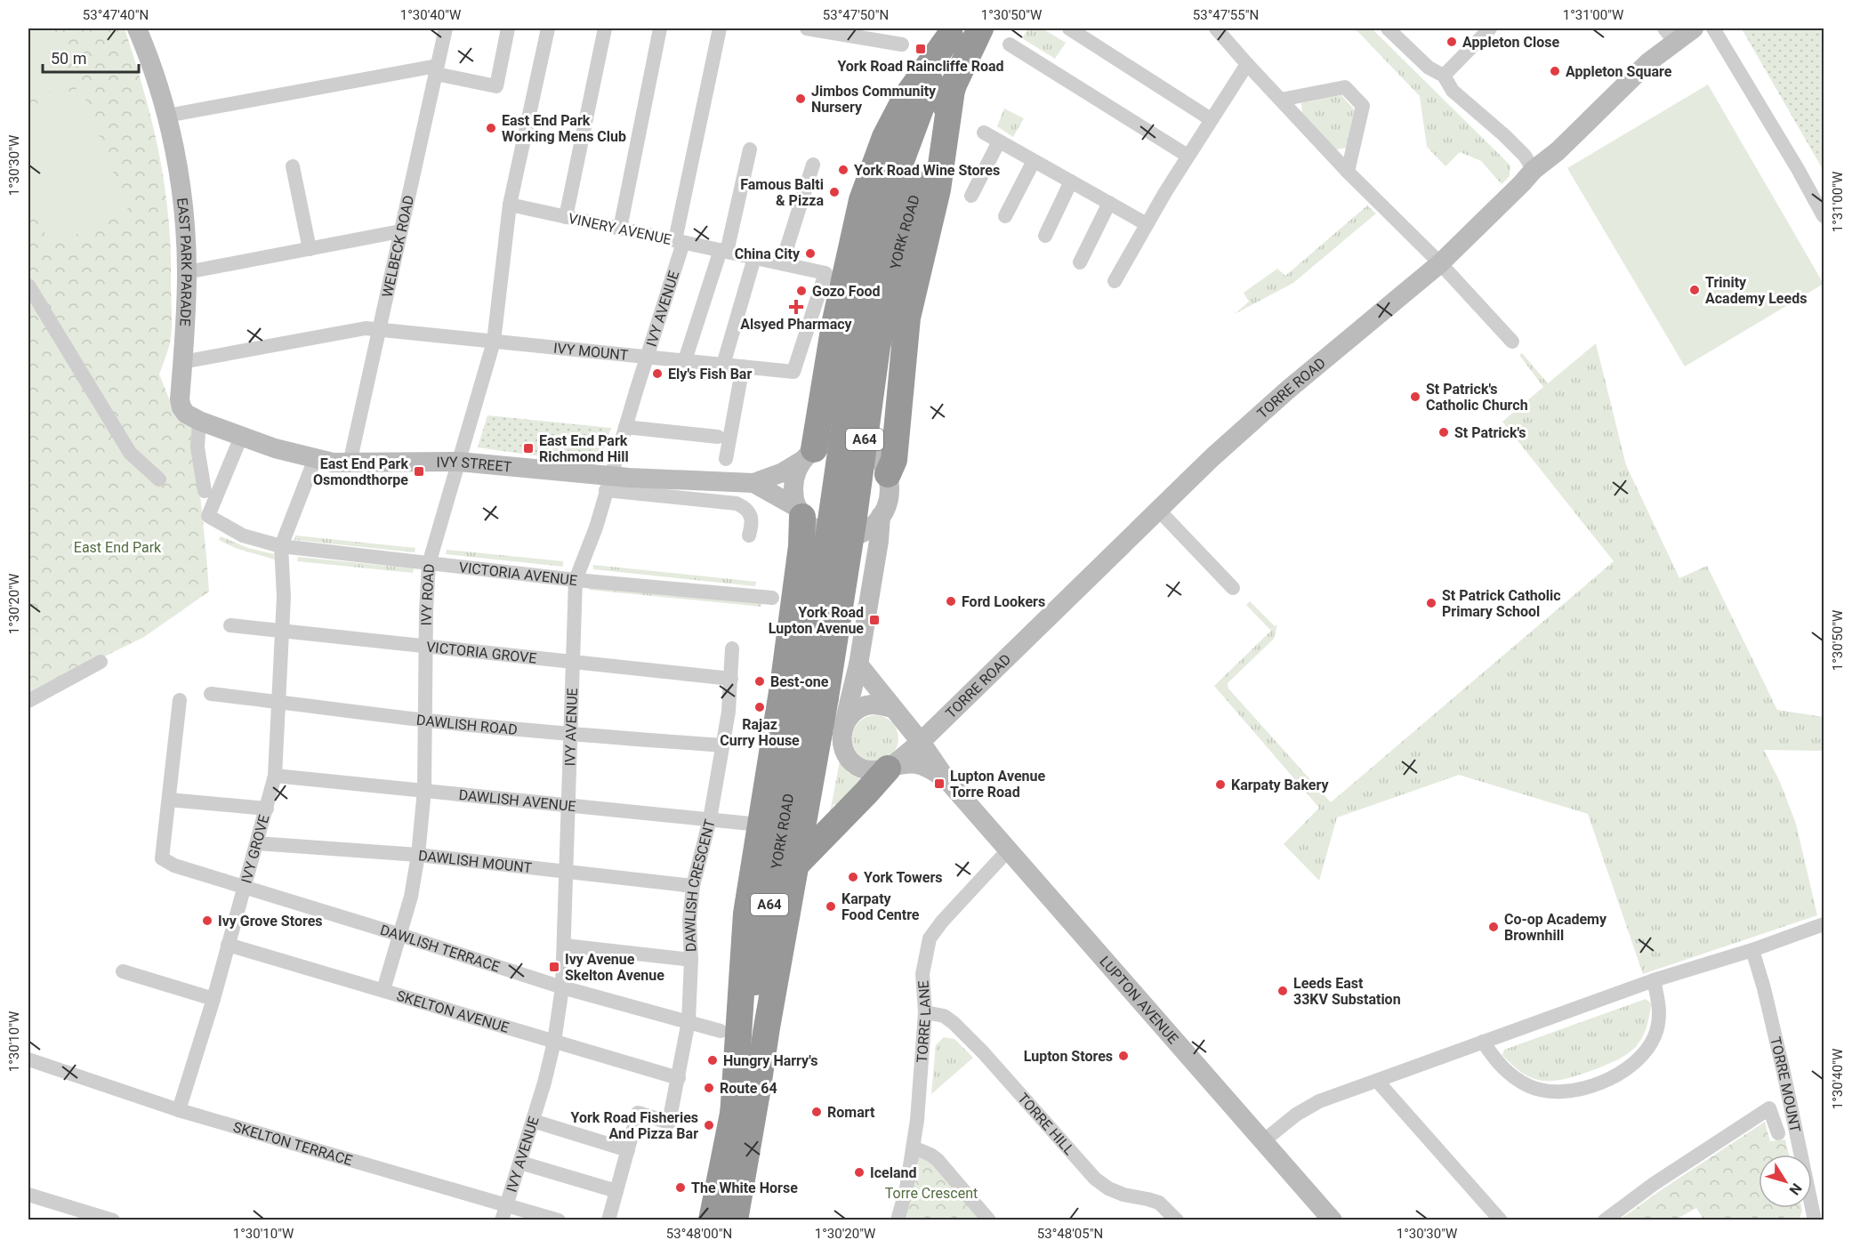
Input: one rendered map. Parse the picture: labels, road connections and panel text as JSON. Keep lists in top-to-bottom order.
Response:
{
  "streets": {
    "highway": ["YORK ROAD", "A64"],
    "street": [
      "VINERY AVENUE",
      "WELBECK ROAD",
      "EAST PARK PARADE",
      "IVY AVENUE",
      "IVY MOUNT",
      "TORRE ROAD",
      "IVY STREET",
      "VICTORIA AVENUE",
      "IVY ROAD",
      "VICTORIA GROVE",
      "DAWLISH ROAD",
      "DAWLISH AVENUE",
      "IVY GROVE",
      "DAWLISH MOUNT",
      "DAWLISH CRESCENT",
      "DAWLISH TERRACE",
      "LUPTON AVENUE",
      "SKELTON AVENUE",
      "TORRE LANE",
      "TORRE MOUNT",
      "TORRE HILL",
      "SKELTON TERRACE"
    ]
  },
  "crossings": [
    ["VINERY AVENUE", "IVY AVENUE"],
    ["VINERY AVENUE", "IVY MOUNT"],
    ["VINERY AVENUE", "IVY ROAD"],
    ["WELBECK ROAD", "IVY MOUNT"],
    ["WELBECK ROAD", "IVY STREET"],
    ["EAST PARK PARADE", "IVY MOUNT"],
    ["EAST PARK PARADE", "IVY STREET"],
    ["IVY AVENUE", "IVY MOUNT"],
    ["IVY AVENUE", "IVY STREET"],
    ["IVY AVENUE", "VICTORIA AVENUE"],
    ["IVY AVENUE", "VICTORIA GROVE"],
    ["IVY AVENUE", "DAWLISH ROAD"],
    ["IVY AVENUE", "DAWLISH AVENUE"],
    ["IVY AVENUE", "DAWLISH MOUNT"],
    ["IVY AVENUE", "DAWLISH TERRACE"],
    ["IVY AVENUE", "SKELTON AVENUE"],
    ["IVY AVENUE", "SKELTON TERRACE"],
    ["IVY MOUNT", "IVY ROAD"],
    ["TORRE ROAD", "LUPTON AVENUE"],
    ["IVY STREET", "VICTORIA AVENUE"],
    ["IVY STREET", "IVY ROAD"],
    ["IVY STREET", "IVY GROVE"],
    ["VICTORIA AVENUE", "IVY ROAD"],
    ["VICTORIA AVENUE", "IVY GROVE"],
    ["IVY ROAD", "VICTORIA GROVE"],
    ["IVY ROAD", "DAWLISH ROAD"],
    ["IVY ROAD", "DAWLISH AVENUE"],
    ["IVY ROAD", "DAWLISH MOUNT"],
    ["IVY ROAD", "DAWLISH TERRACE"],
    ["IVY ROAD", "SKELTON AVENUE"],
    ["VICTORIA GROVE", "IVY GROVE"],
    ["VICTORIA GROVE", "DAWLISH CRESCENT"],
    ["DAWLISH ROAD", "IVY GROVE"],
    ["DAWLISH ROAD", "DAWLISH CRESCENT"],
    ["DAWLISH AVENUE", "IVY GROVE"],
    ["DAWLISH AVENUE", "DAWLISH CRESCENT"],
    ["IVY GROVE", "DAWLISH MOUNT"],
    ["IVY GROVE", "DAWLISH TERRACE"],
    ["IVY GROVE", "SKELTON AVENUE"],
    ["IVY GROVE", "SKELTON TERRACE"],
    ["DAWLISH MOUNT", "DAWLISH CRESCENT"],
    ["DAWLISH CRESCENT", "DAWLISH TERRACE"],
    ["DAWLISH CRESCENT", "SKELTON AVENUE"],
    ["LUPTON AVENUE", "TORRE LANE"],
    ["TORRE LANE", "TORRE HILL"]
  ],
  "parks": ["East End Park", "Torre Crescent"],
  "places": {
    "other": [
      "Appleton Close",
      "Appleton Square",
      "Jimbos Community Nursery",
      "East End Park Working Mens Club",
      "York Road Wine Stores",
      "Famous Balti & Pizza",
      "China City",
      "Trinity Academy Leeds",
      "Gozo Food",
      "Ely's Fish Bar",
      "St Patrick's Catholic Church",
      "St Patrick's",
      "Ford Lookers",
      "St Patrick Catholic Primary School",
      "Best-one",
      "Rajaz Curry House",
      "Karpaty Bakery",
      "York Towers",
      "Karpaty Food Centre",
      "Ivy Grove Stores",
      "Co-op Academy Brownhill",
      "Leeds East 33KV Substation",
      "Lupton Stores",
      "Hungry Harry's",
      "Route 64",
      "Romart",
      "York Road Fisheries And Pizza Bar",
      "Iceland",
      "The White Horse"
    ],
    "transit": [
      "York Road Raincliffe Road",
      "East End Park Richmond Hill",
      "East End Park Osmondthorpe",
      "York Road Lupton Avenue",
      "Lupton Avenue Torre Road",
      "Ivy Avenue Skelton Avenue"
    ],
    "health": ["Alsyed Pharmacy"]
  },
  "scale_bar": "50 m",
  "north": "bottom right",
  "coordinates": [
    "53°47'40\"N",
    "1°30'40\"W",
    "53°47'50\"N",
    "1°30'50\"W",
    "53°47'55\"N",
    "1°31'00\"W",
    "1°30'30\"W",
    "1°30'20\"W",
    "1°30'10\"W",
    "53°48'00\"N",
    "53°48'05\"N"
  ]
}
